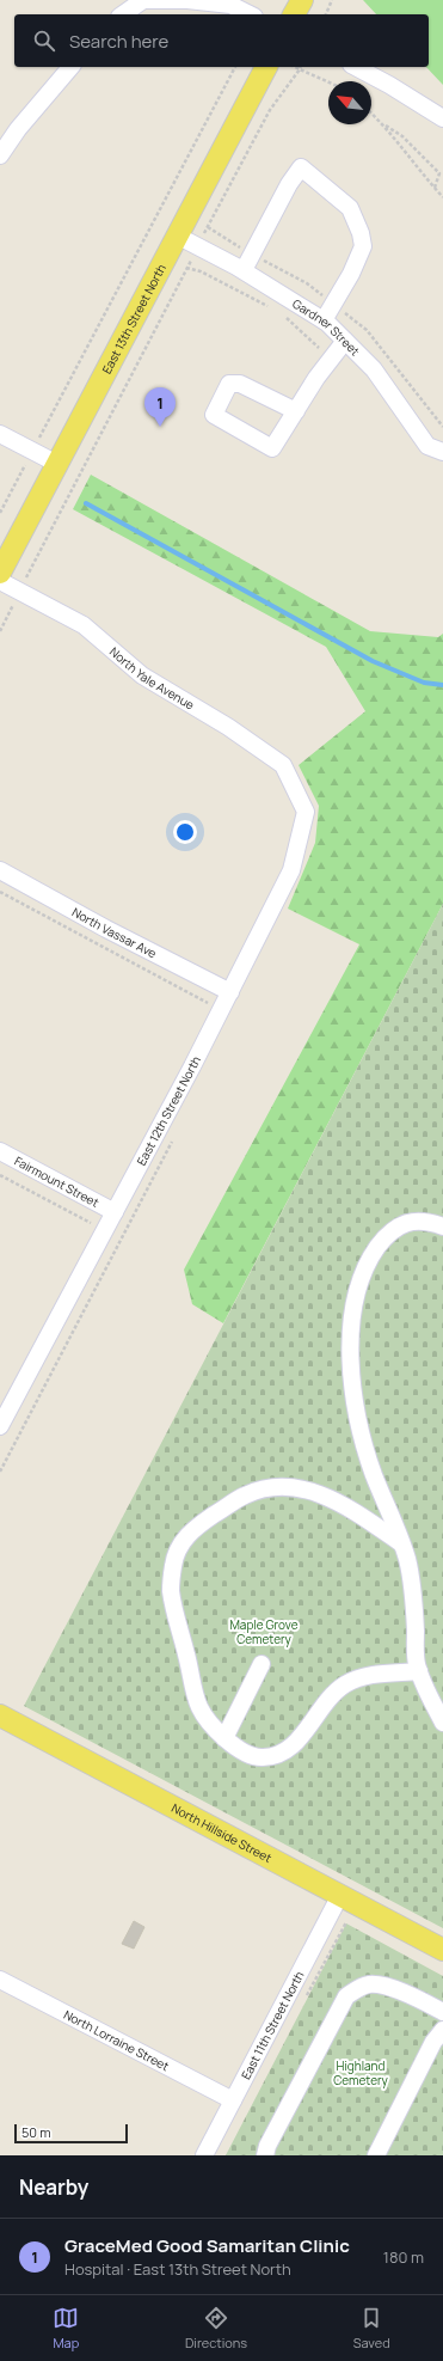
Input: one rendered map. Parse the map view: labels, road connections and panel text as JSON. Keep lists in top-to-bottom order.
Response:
{
  "streets": {
    "main road": ["East 13th Street North", "North Hillside Street"],
    "street": [
      "Gardner Street",
      "North Yale Avenue",
      "North Vassar Ave",
      "East 12th Street North",
      "Fairmount Street",
      "East 11th Street North",
      "North Lorraine Street"
    ]
  },
  "crossings": [
    ["East 13th Street North", "Gardner Street"],
    ["North Yale Avenue", "East 12th Street North"],
    ["North Vassar Ave", "East 12th Street North"],
    ["East 12th Street North", "Fairmount Street"],
    ["North Hillside Street", "East 11th Street North"],
    ["East 11th Street North", "North Lorraine Street"]
  ],
  "parks": ["Maple Grove Cemetery", "Highland Cemetery"],
  "scale_bar": "50 m",
  "north": "top left",
  "page": {
    "search": "Search here",
    "pins": "1",
    "scale": "50 m",
    "heading": "Nearby",
    "list": [
      {
        "mark": "1",
        "name": "GraceMed Good Samaritan Clinic",
        "note": "Hospital · East 13th Street North",
        "value": "180 m"
      }
    ],
    "nav": ["Map", "Directions", "Saved"]
  }
}
